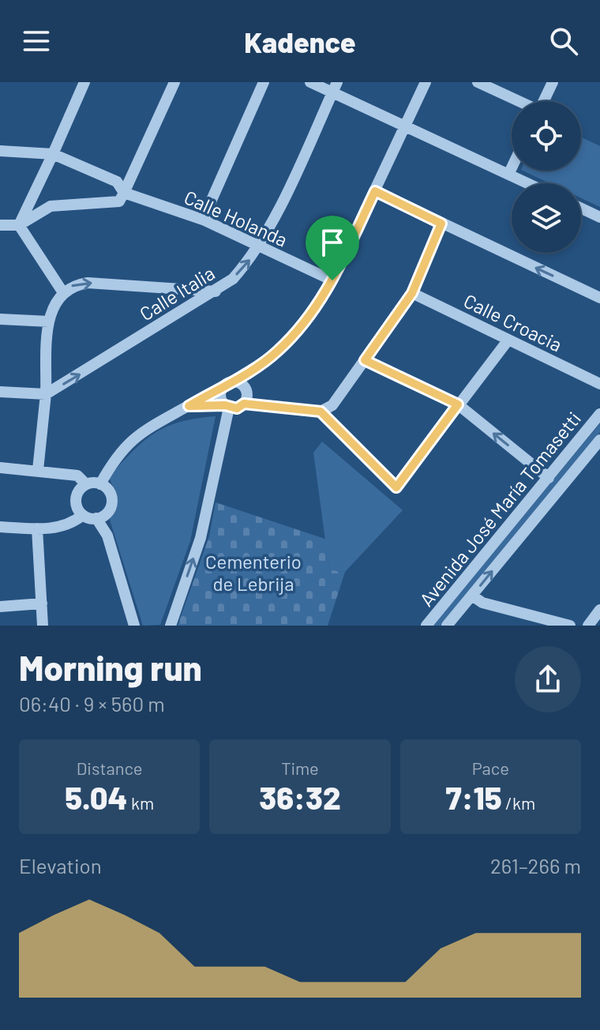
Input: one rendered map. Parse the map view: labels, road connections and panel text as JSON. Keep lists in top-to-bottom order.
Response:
{
  "streets": {
    "street": [
      "Calle Holanda",
      "Calle Italia",
      "Calle Croacia",
      "Avenida José María Tomasetti"
    ]
  },
  "crossings": [
    ["Calle Holanda", "Calle Italia"]
  ],
  "parks": ["Cementerio de Lebrija"],
  "page": {
    "header": "Kadence",
    "heading": ["Morning run", "06:40 · 9 × 560 m"],
    "stats": [
      ["Distance", "5.04 km"],
      ["Time", "36:32"],
      ["Pace", "7:15 /km"]
    ],
    "chart": ["Elevation", "261–266 m"]
  }
}
